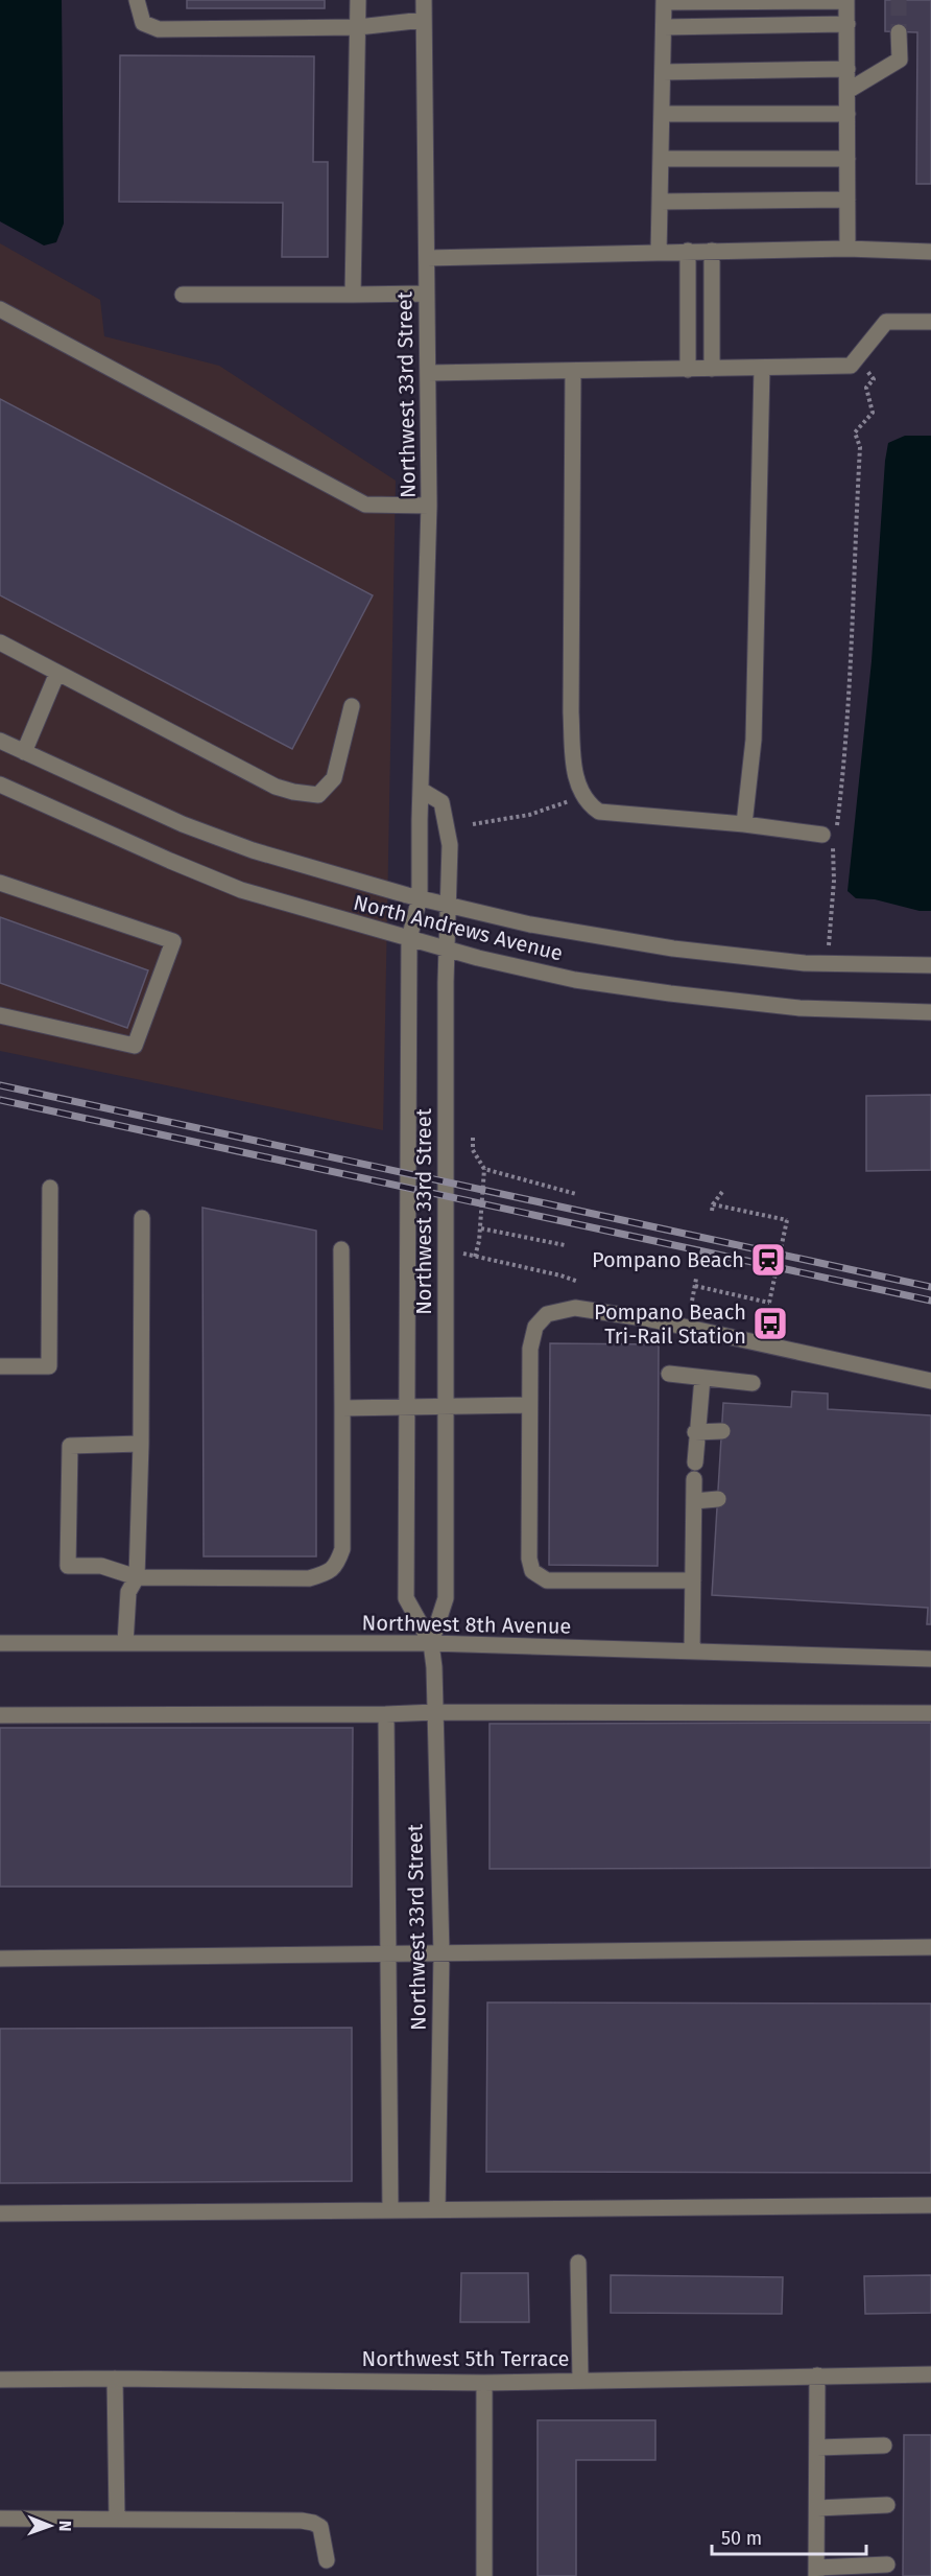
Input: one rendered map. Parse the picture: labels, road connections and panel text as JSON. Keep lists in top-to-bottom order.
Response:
{
  "streets": {
    "street": [
      "Northwest 33rd Street",
      "North Andrews Avenue",
      "Northwest 8th Avenue",
      "Northwest 5th Terrace"
    ]
  },
  "crossings": [
    ["Northwest 33rd Street", "North Andrews Avenue"],
    ["Northwest 33rd Street", "Northwest 8th Avenue"]
  ],
  "places": {
    "station": ["Pompano Beach"],
    "bus stop": ["Pompano Beach Tri-Rail Station"]
  },
  "scale_bar": "50 m",
  "north": "right"
}
